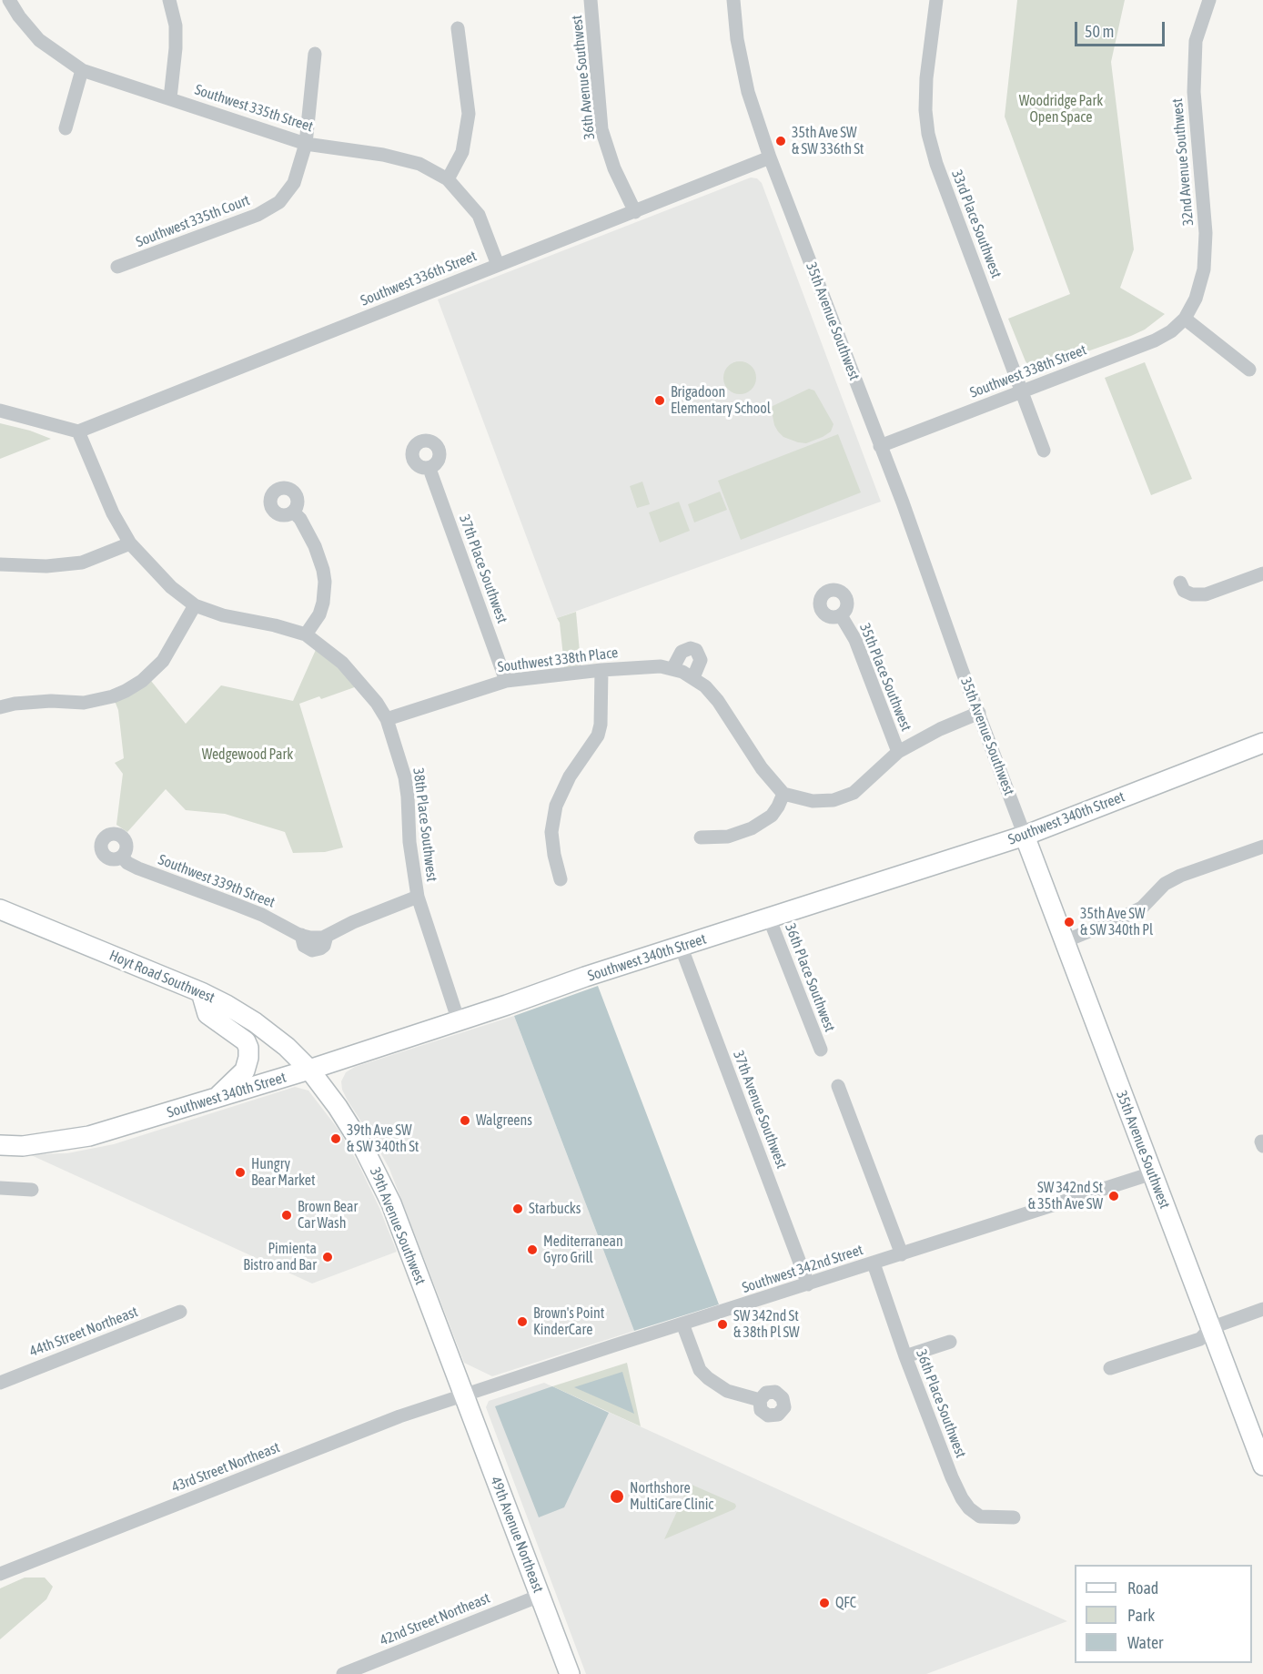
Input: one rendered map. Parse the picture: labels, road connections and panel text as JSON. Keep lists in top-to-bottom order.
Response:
{
  "streets": {
    "main road": [
      "35th Avenue Southwest",
      "Southwest 340th Street",
      "Hoyt Road Southwest",
      "39th Avenue Southwest",
      "49th Avenue Northeast"
    ],
    "street": [
      "36th Avenue Southwest",
      "Southwest 335th Street",
      "32nd Avenue Southwest",
      "Southwest 335th Court",
      "33rd Place Southwest",
      "Southwest 336th Street",
      "Southwest 338th Street",
      "37th Place Southwest",
      "Southwest 338th Place",
      "35th Place Southwest",
      "38th Place Southwest",
      "Southwest 339th Street",
      "36th Place Southwest",
      "37th Avenue Southwest",
      "Southwest 342nd Street",
      "44th Street Northeast",
      "43rd Street Northeast",
      "42nd Street Northeast"
    ]
  },
  "crossings": [
    ["36th Avenue Southwest", "Southwest 336th Street"],
    ["Southwest 335th Street", "Southwest 335th Court"],
    ["32nd Avenue Southwest", "Southwest 338th Street"],
    ["33rd Place Southwest", "Southwest 338th Street"],
    ["Southwest 336th Street", "35th Avenue Southwest"],
    ["35th Avenue Southwest", "Southwest 338th Street"],
    ["35th Avenue Southwest", "Southwest 340th Street"],
    ["35th Avenue Southwest", "Southwest 342nd Street"],
    ["37th Place Southwest", "Southwest 338th Place"],
    ["Southwest 338th Place", "38th Place Southwest"],
    ["Southwest 340th Street", "38th Place Southwest"],
    ["Southwest 340th Street", "Hoyt Road Southwest"],
    ["Southwest 340th Street", "36th Place Southwest"],
    ["Southwest 340th Street", "37th Avenue Southwest"],
    ["Southwest 340th Street", "39th Avenue Southwest"],
    ["38th Place Southwest", "Southwest 339th Street"],
    ["Hoyt Road Southwest", "39th Avenue Southwest"],
    ["36th Place Southwest", "Southwest 342nd Street"],
    ["37th Avenue Southwest", "Southwest 342nd Street"],
    ["39th Avenue Southwest", "Southwest 342nd Street"],
    ["39th Avenue Southwest", "43rd Street Northeast"],
    ["39th Avenue Southwest", "49th Avenue Northeast"],
    ["Southwest 342nd Street", "43rd Street Northeast"],
    ["Southwest 342nd Street", "49th Avenue Northeast"],
    ["43rd Street Northeast", "49th Avenue Northeast"],
    ["49th Avenue Northeast", "42nd Street Northeast"]
  ],
  "parks": ["Woodridge Park Open Space", "Wedgewood Park"],
  "places": [
    "35th Ave SW & SW 336th St",
    "Brigadoon Elementary School",
    "35th Ave SW & SW 340th Pl",
    "Walgreens",
    "39th Ave SW & SW 340th St",
    "Hungry Bear Market",
    "SW 342nd St & 35th Ave SW",
    "Starbucks",
    "Brown Bear Car Wash",
    "Mediterranean Gyro Grill",
    "Pimienta Bistro and Bar",
    "Brown's Point KinderCare",
    "SW 342nd St & 38th Pl SW",
    "Northshore MultiCare Clinic",
    "QFC"
  ],
  "legend": ["Road", "Park", "Water"],
  "scale_bar": "50 m"
}
